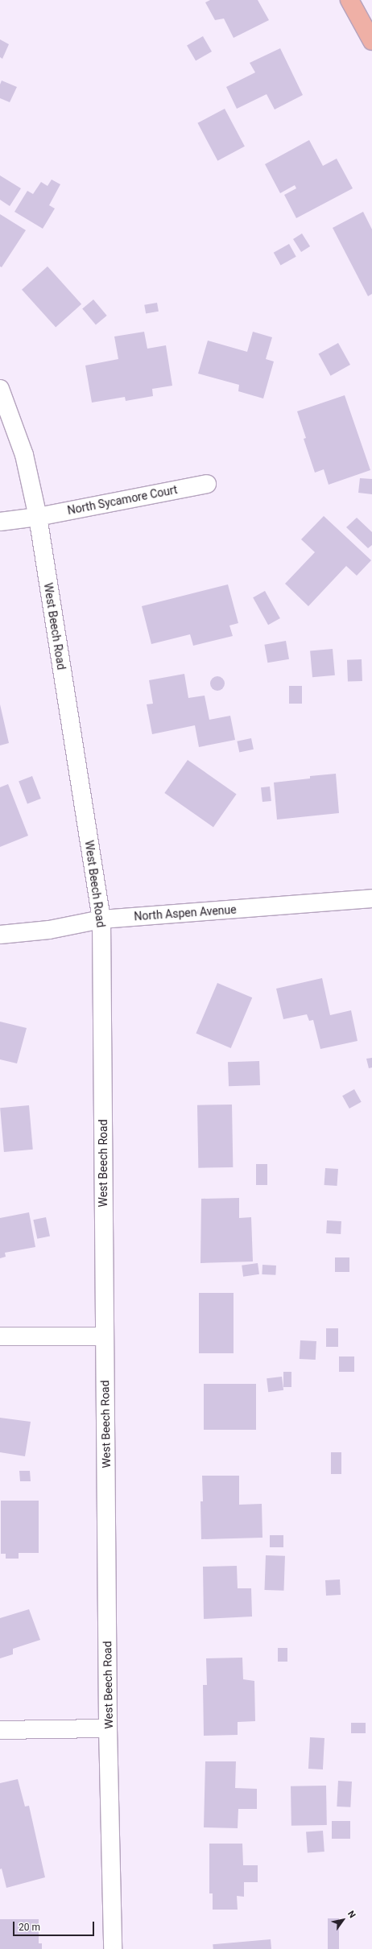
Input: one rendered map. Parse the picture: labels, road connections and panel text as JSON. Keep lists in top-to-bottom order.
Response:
{
  "streets": {
    "street": ["North Sycamore Court", "West Beech Road", "North Aspen Avenue"]
  },
  "crossings": [
    ["North Sycamore Court", "West Beech Road"],
    ["West Beech Road", "North Aspen Avenue"]
  ],
  "scale_bar": "20 m",
  "north": "top right"
}
